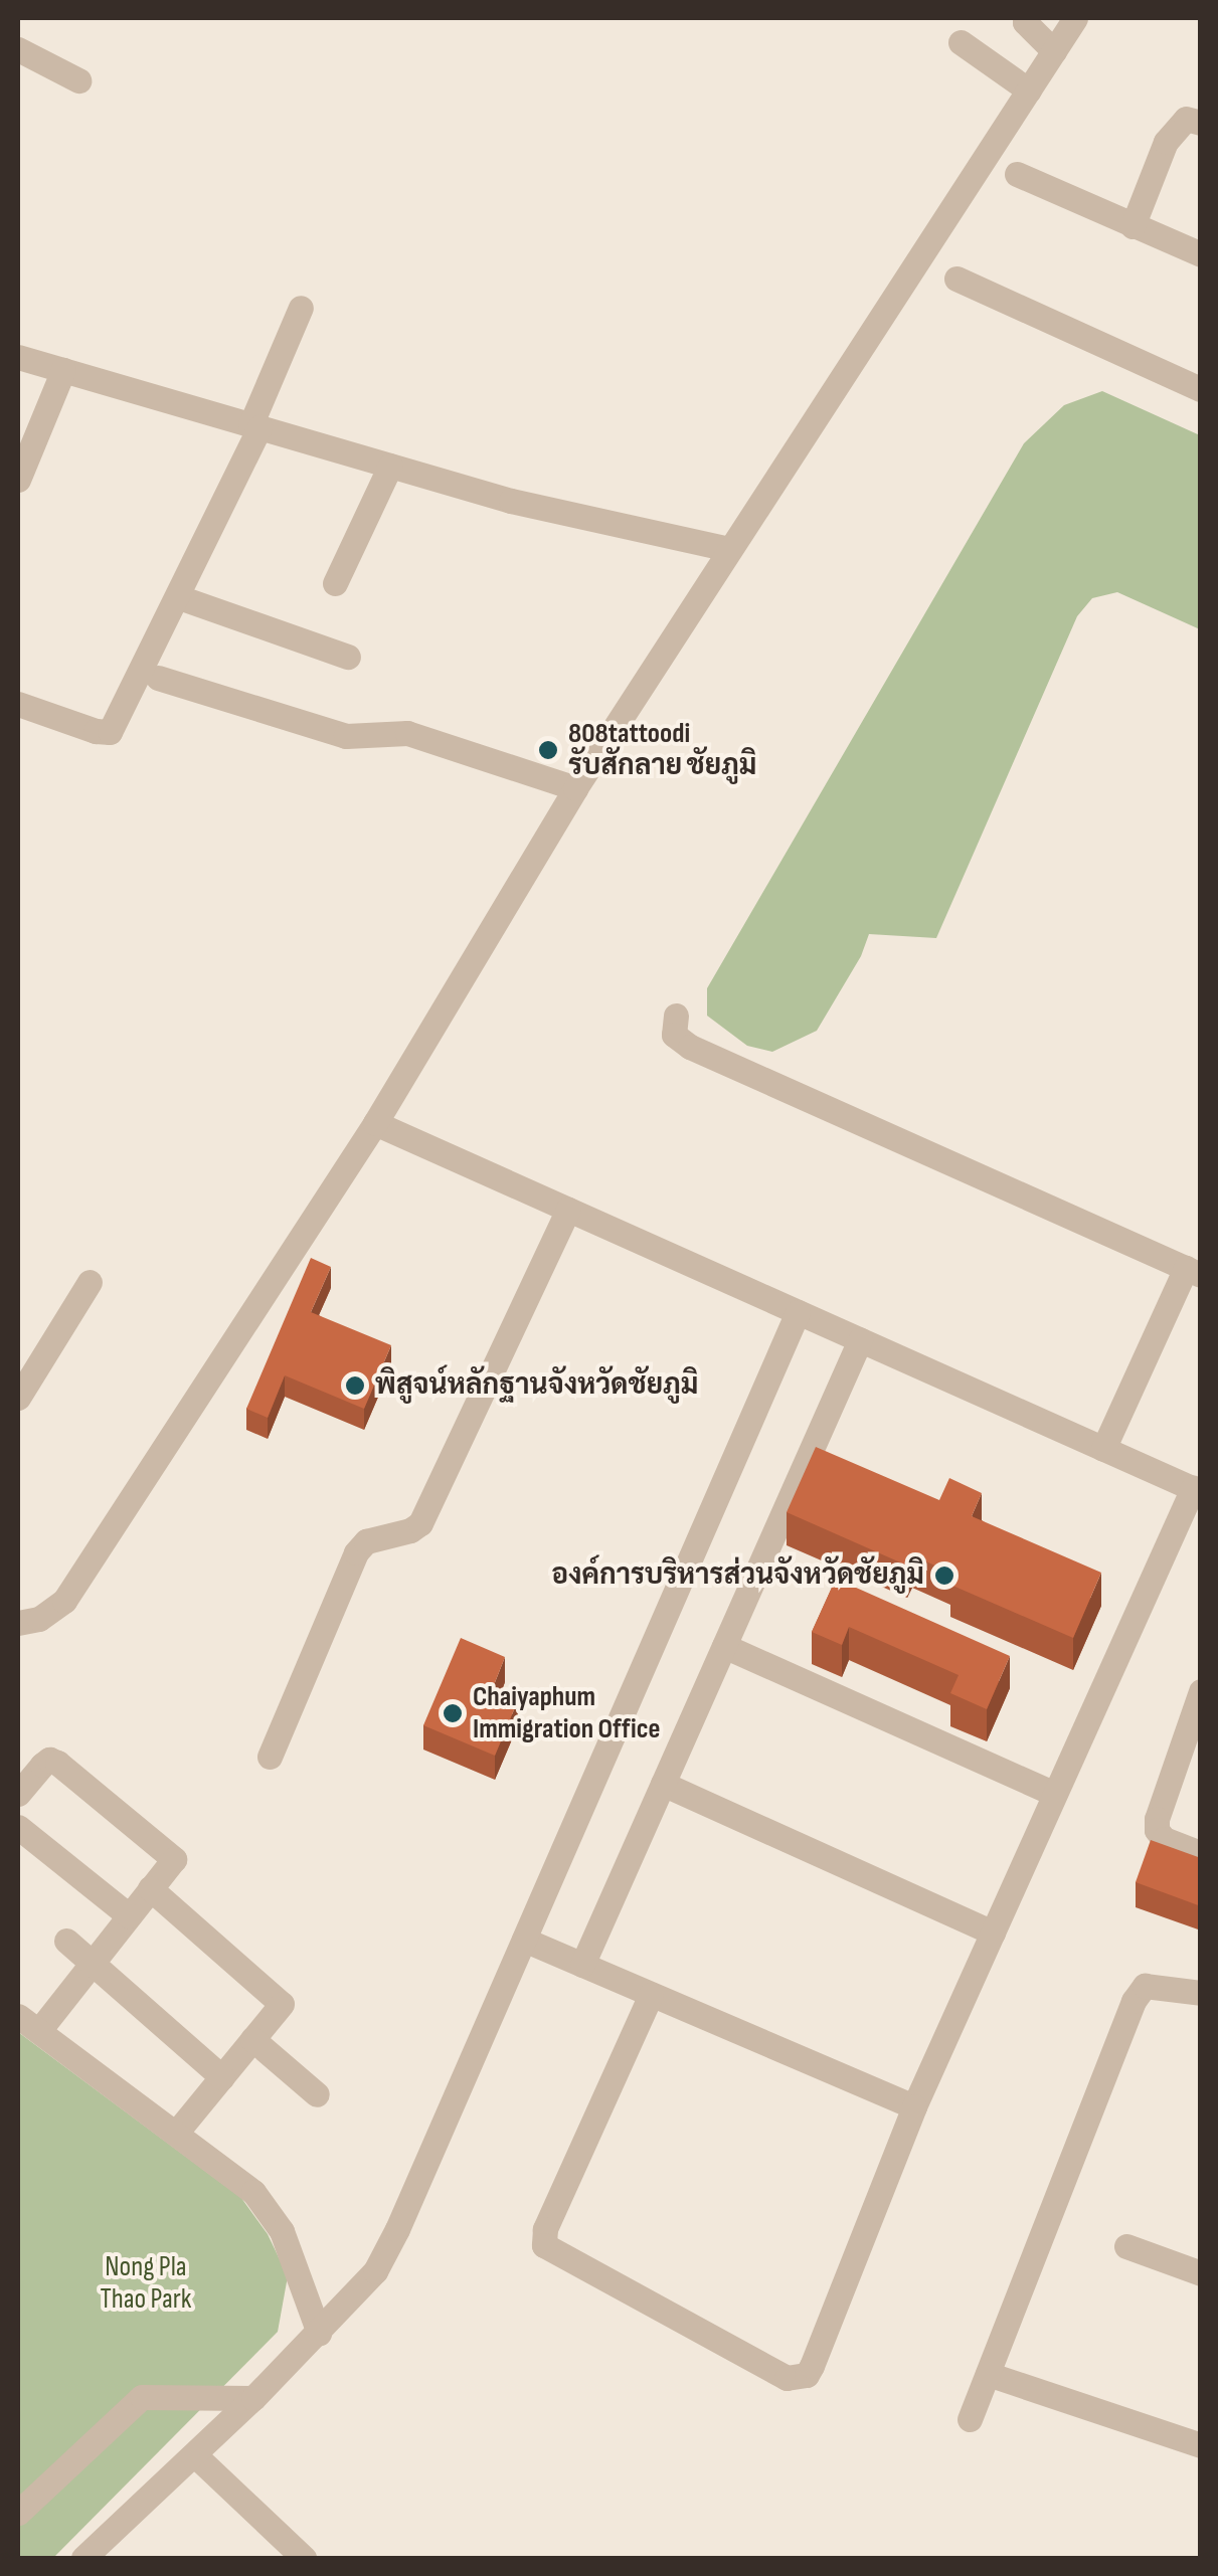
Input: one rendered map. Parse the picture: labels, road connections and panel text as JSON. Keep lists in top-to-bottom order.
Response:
{
  "parks": ["Nong Pla Thao Park"],
  "places": [
    "808tattoodi รับสักลาย ชัยภูมิ",
    "พิสูจน์หลักฐานจังหวัดชัยภูมิ",
    "องค์การบริหารส่วนจังหวัดชัยภูมิ",
    "Chaiyaphum Immigration Office"
  ]
}
